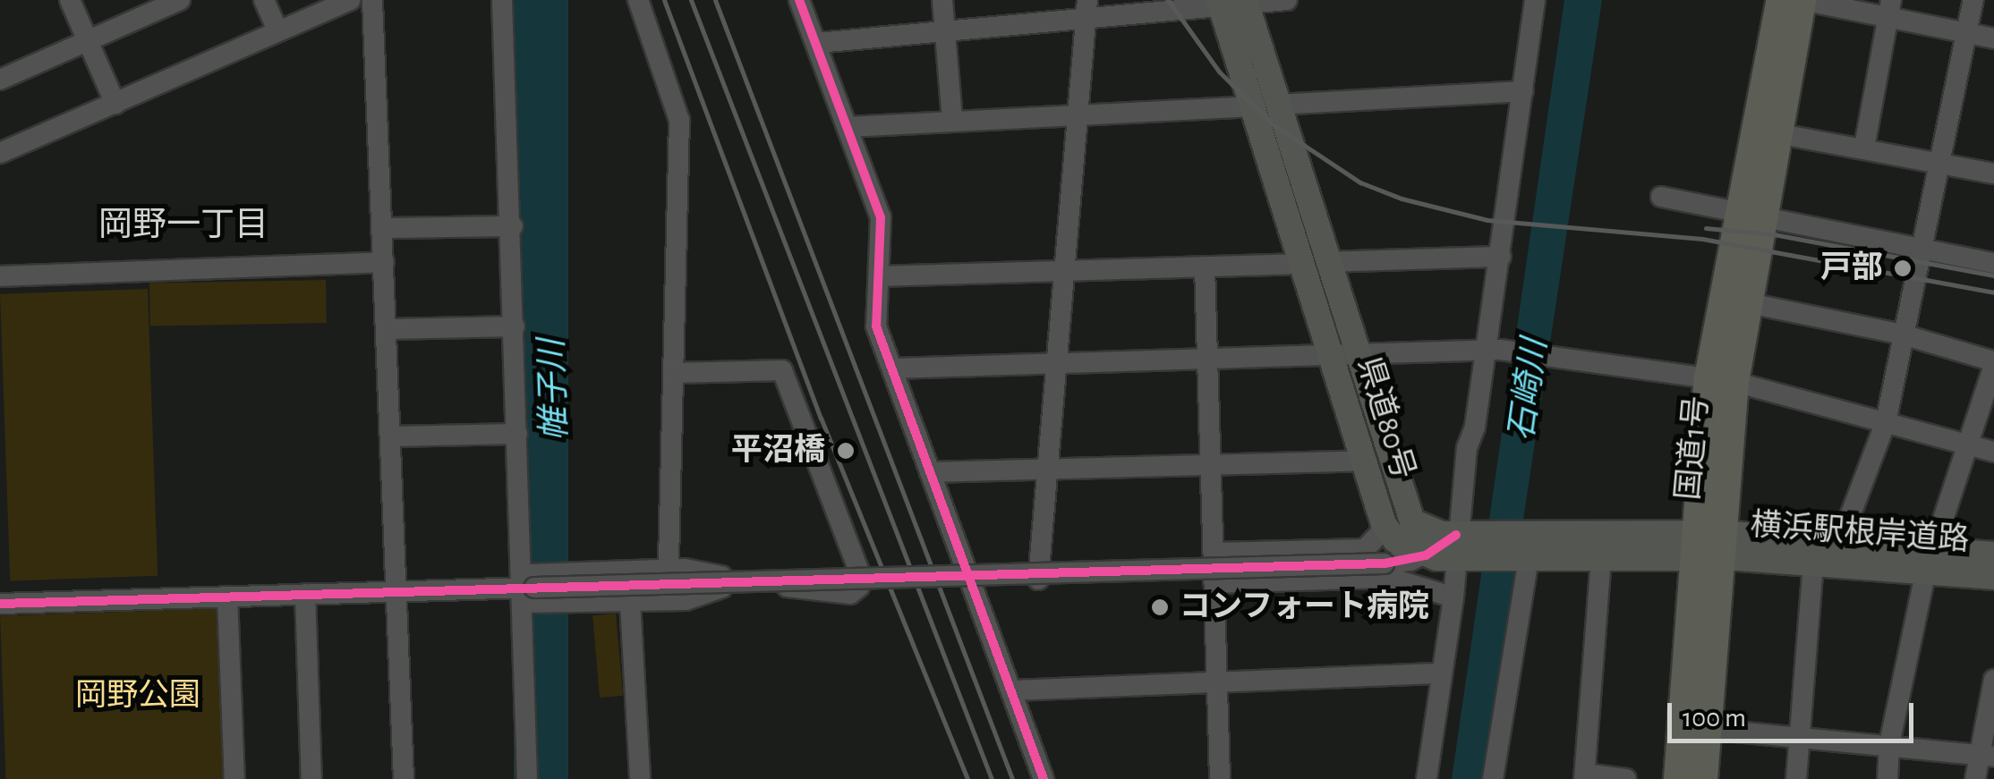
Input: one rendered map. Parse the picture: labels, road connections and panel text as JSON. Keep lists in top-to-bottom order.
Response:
{
  "streets": {
    "highway": ["国道1号"],
    "main road": ["県道80号", "横浜駅根岸道路"]
  },
  "crossings": [
    ["県道80号", "国道1号"],
    ["県道80号", "横浜駅根岸道路"],
    ["国道1号", "横浜駅根岸道路"]
  ],
  "districts": ["岡野一丁目"],
  "water": ["帷子川", "石崎川"],
  "parks": ["岡野公園"],
  "places": ["戸部", "平沼橋", "コンフォート病院"],
  "scale_bar": "100 m"
}
